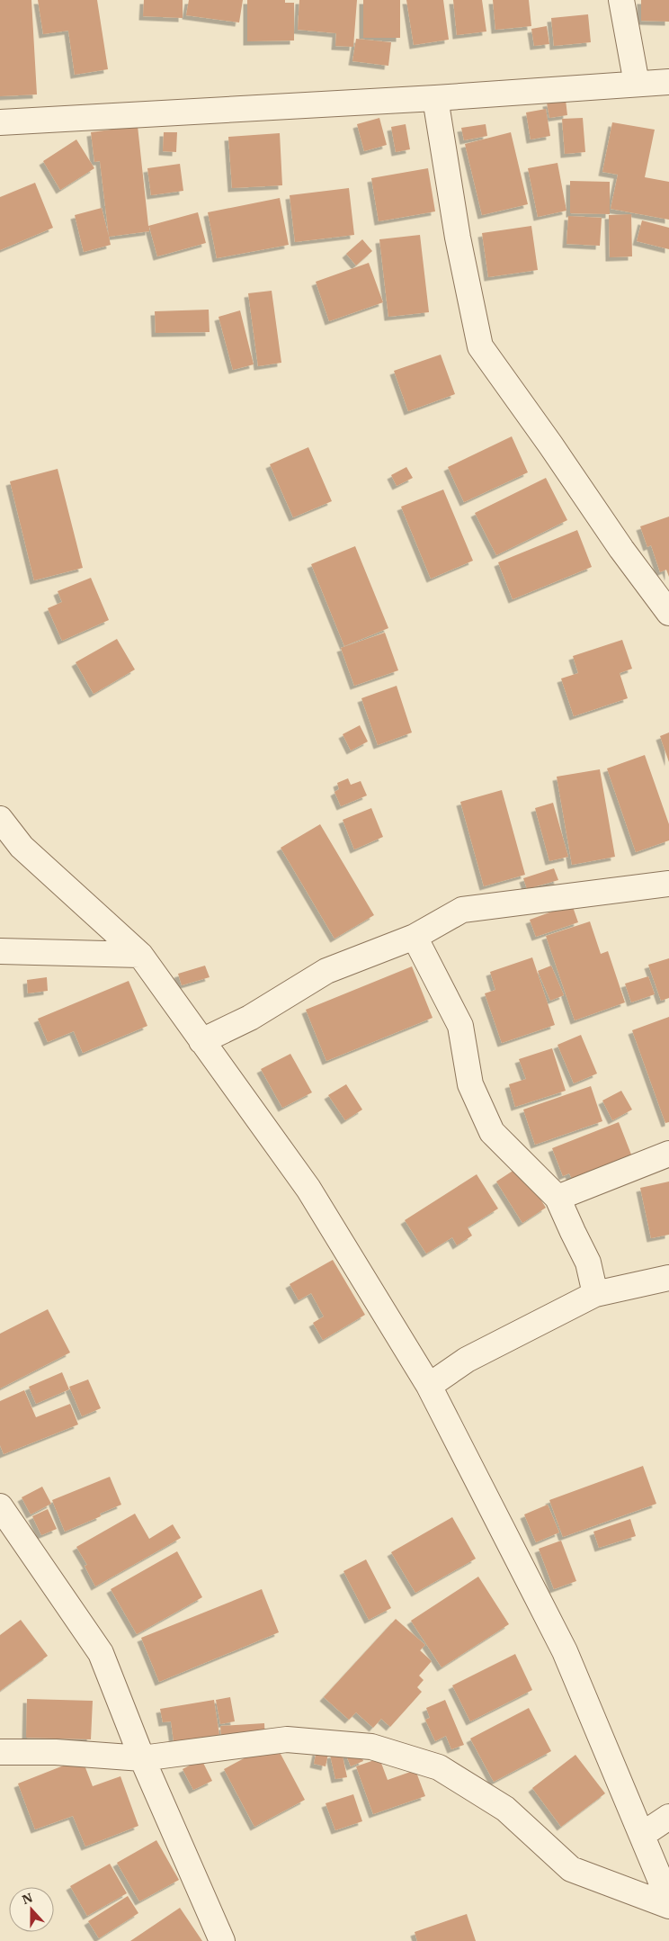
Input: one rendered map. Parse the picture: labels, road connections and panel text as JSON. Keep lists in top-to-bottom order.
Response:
{
  "north": "top"
}
